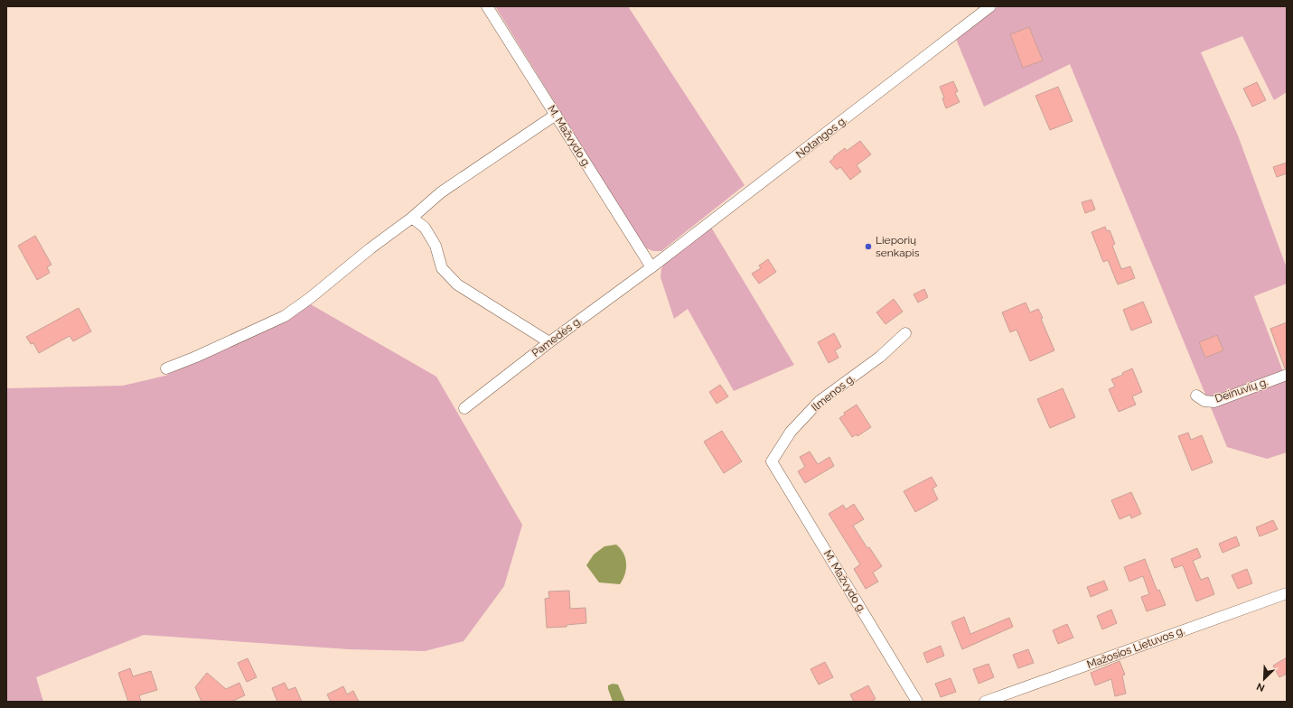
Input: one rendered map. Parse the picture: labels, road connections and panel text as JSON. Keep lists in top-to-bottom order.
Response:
{
  "streets": {
    "street": [
      "M. Mažvydo g.",
      "Notangos g.",
      "Pamedės g.",
      "Deinuvių g.",
      "Ilmenos g.",
      "Mažosios Lietuvos g."
    ]
  },
  "crossings": [
    ["M. Mažvydo g.", "Notangos g."],
    ["M. Mažvydo g.", "Pamedės g."],
    ["M. Mažvydo g.", "Ilmenos g."],
    ["Notangos g.", "Pamedės g."]
  ],
  "places": ["Lieporių senkapis"],
  "north": "bottom left"
}
